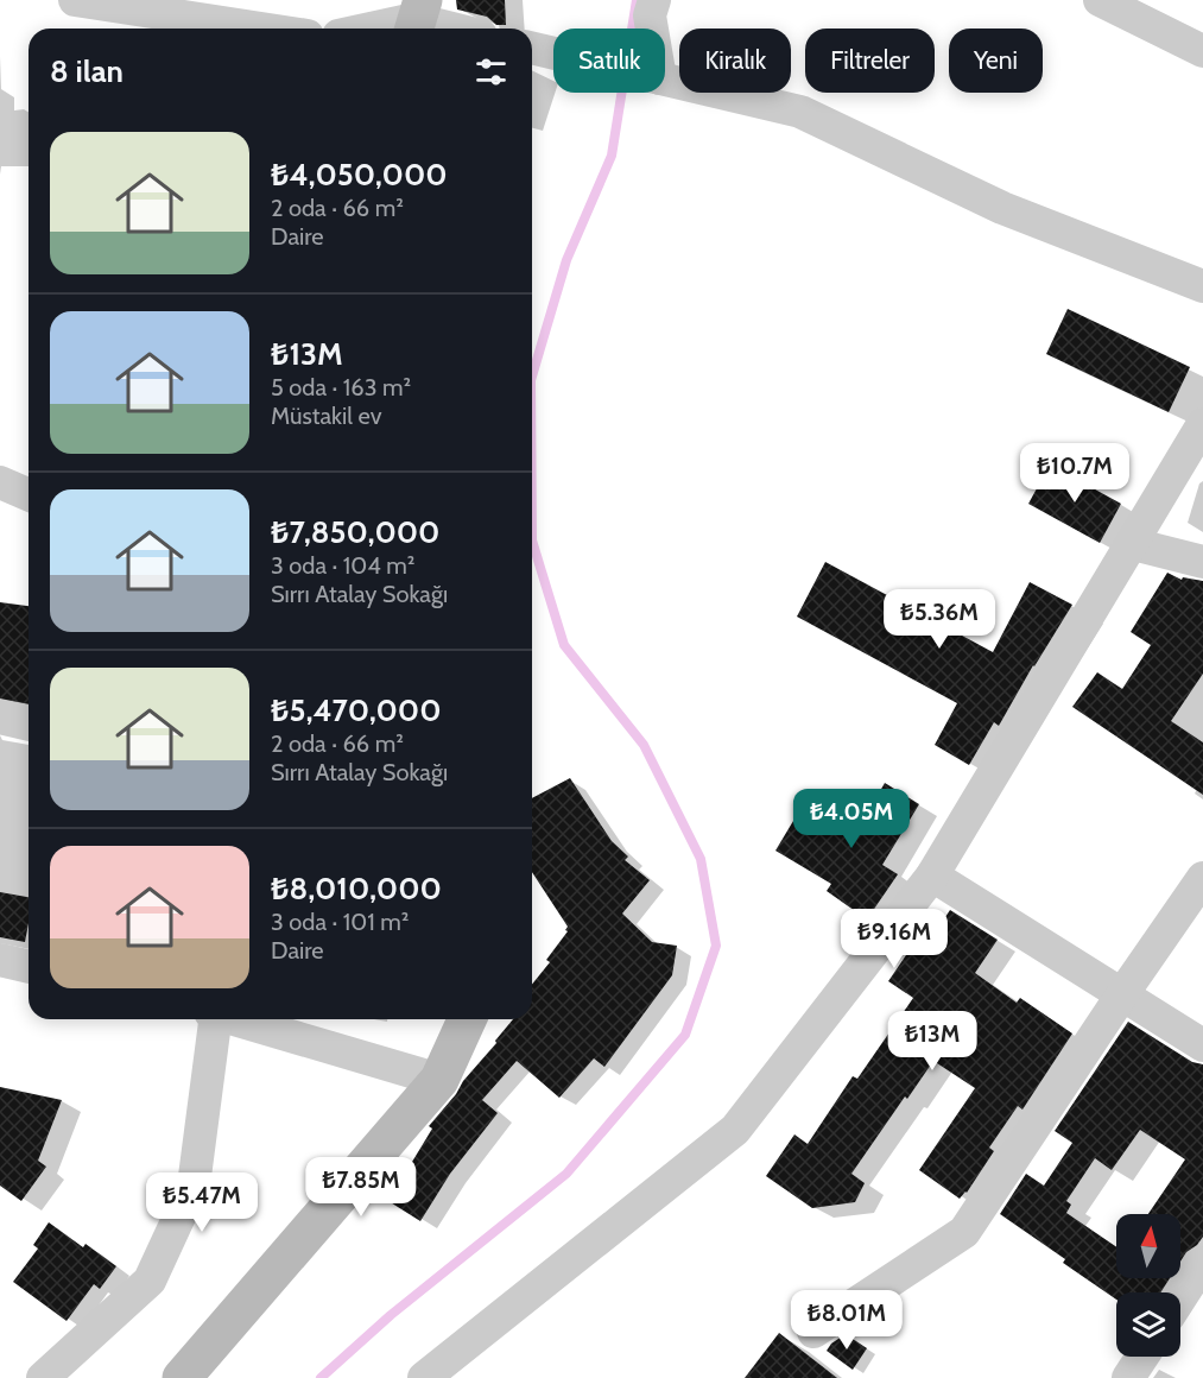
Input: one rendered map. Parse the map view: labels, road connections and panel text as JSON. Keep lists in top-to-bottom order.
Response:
{
  "north": "top",
  "page": {
    "chip": [
      "Satılık",
      "Kiralık",
      "Filtreler",
      "Yeni"
    ],
    "heading": "8 ilan",
    "list": [
      {
        "name": "₺4,050,000",
        "note": "2 oda · 66 m² · Daire"
      },
      {
        "name": "₺13M",
        "note": "5 oda · 163 m² · Müstakil ev"
      },
      {
        "name": "₺7,850,000",
        "note": "3 oda · 104 m² · Sırrı Atalay Sokağı"
      },
      {
        "name": "₺5,470,000",
        "note": "2 oda · 66 m² · Sırrı Atalay Sokağı"
      },
      {
        "name": "₺8,010,000",
        "note": "3 oda · 101 m² · Daire"
      }
    ],
    "price": [
      "₺10.7M",
      "₺5.36M",
      "₺4.05M",
      "₺9.16M",
      "₺13M",
      "₺7.85M",
      "₺5.47M",
      "₺8.01M"
    ]
  }
}
